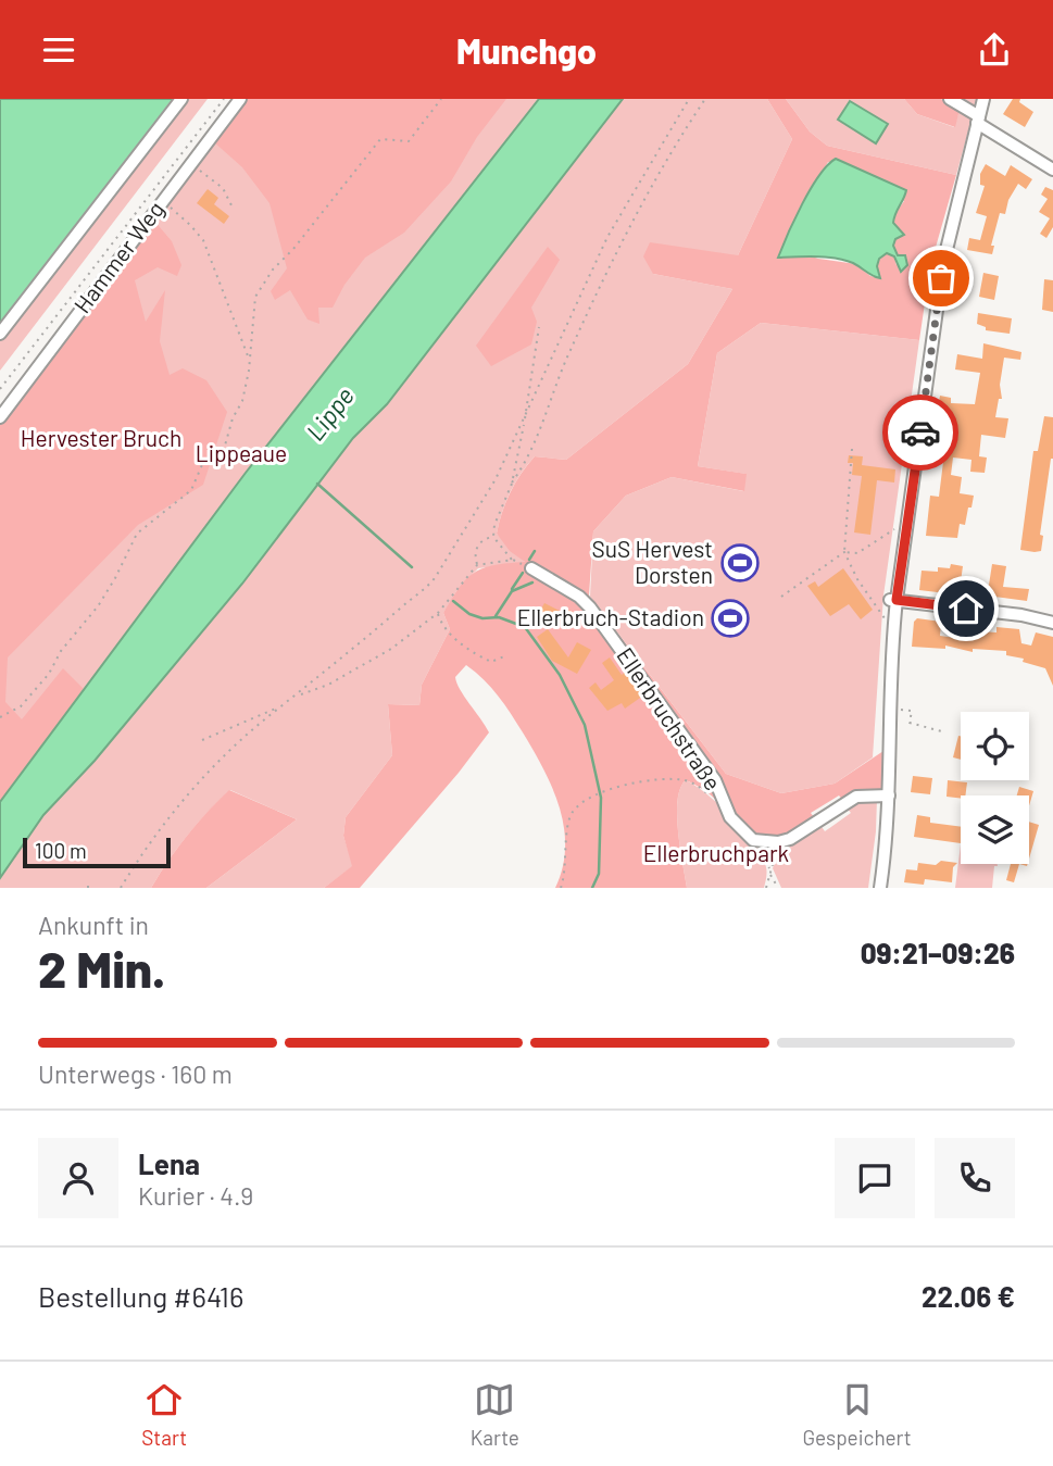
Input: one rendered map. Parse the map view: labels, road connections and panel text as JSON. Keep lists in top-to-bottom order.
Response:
{
  "streets": {
    "street": ["Hammer Weg", "Ellerbruchstraße"]
  },
  "water": ["Lippe"],
  "parks": ["Hervester Bruch", "Lippeaue", "Ellerbruchpark"],
  "places": {
    "sports": ["SuS Hervest Dorsten", "Ellerbruch-Stadion"]
  },
  "scale_bar": "100 m",
  "page": {
    "header": "Munchgo",
    "scale": "100 m",
    "heading": ["2 Min.", "Ankunft in", "09:21–09:26"],
    "panel": [
      "Lena",
      "Kurier · 4.9",
      "Bestellung #6416",
      "22.06 €"
    ],
    "bar": "Unterwegs · 160 m",
    "tabs": ["Start", "Karte", "Gespeichert"]
  }
}
